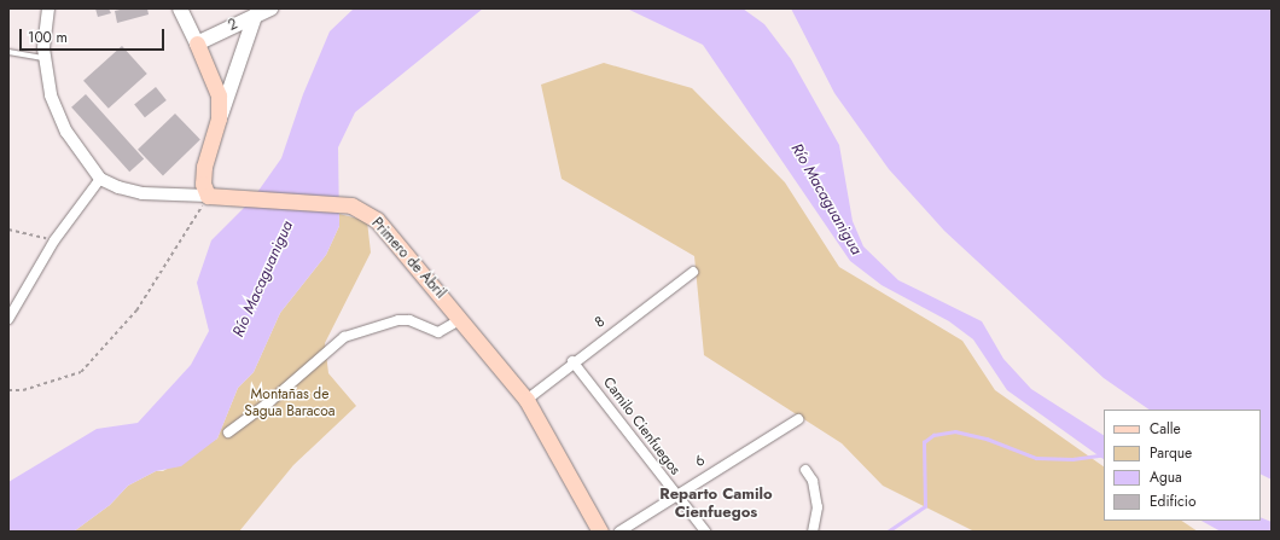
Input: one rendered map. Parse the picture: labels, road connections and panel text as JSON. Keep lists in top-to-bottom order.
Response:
{
  "streets": {
    "main road": ["2", "Primero de Abril"],
    "street": ["8", "Camilo Cienfuegos", "6"]
  },
  "crossings": [
    ["Primero de Abril", "8"],
    ["8", "Camilo Cienfuegos"],
    ["Camilo Cienfuegos", "6"]
  ],
  "districts": ["Reparto Camilo Cienfuegos"],
  "water": ["Río Macaguanigua"],
  "parks": ["Montañas de Sagua Baracoa"],
  "legend": [
    "Calle",
    "Parque",
    "Agua",
    "Edificio"
  ],
  "scale_bar": "100 m"
}
